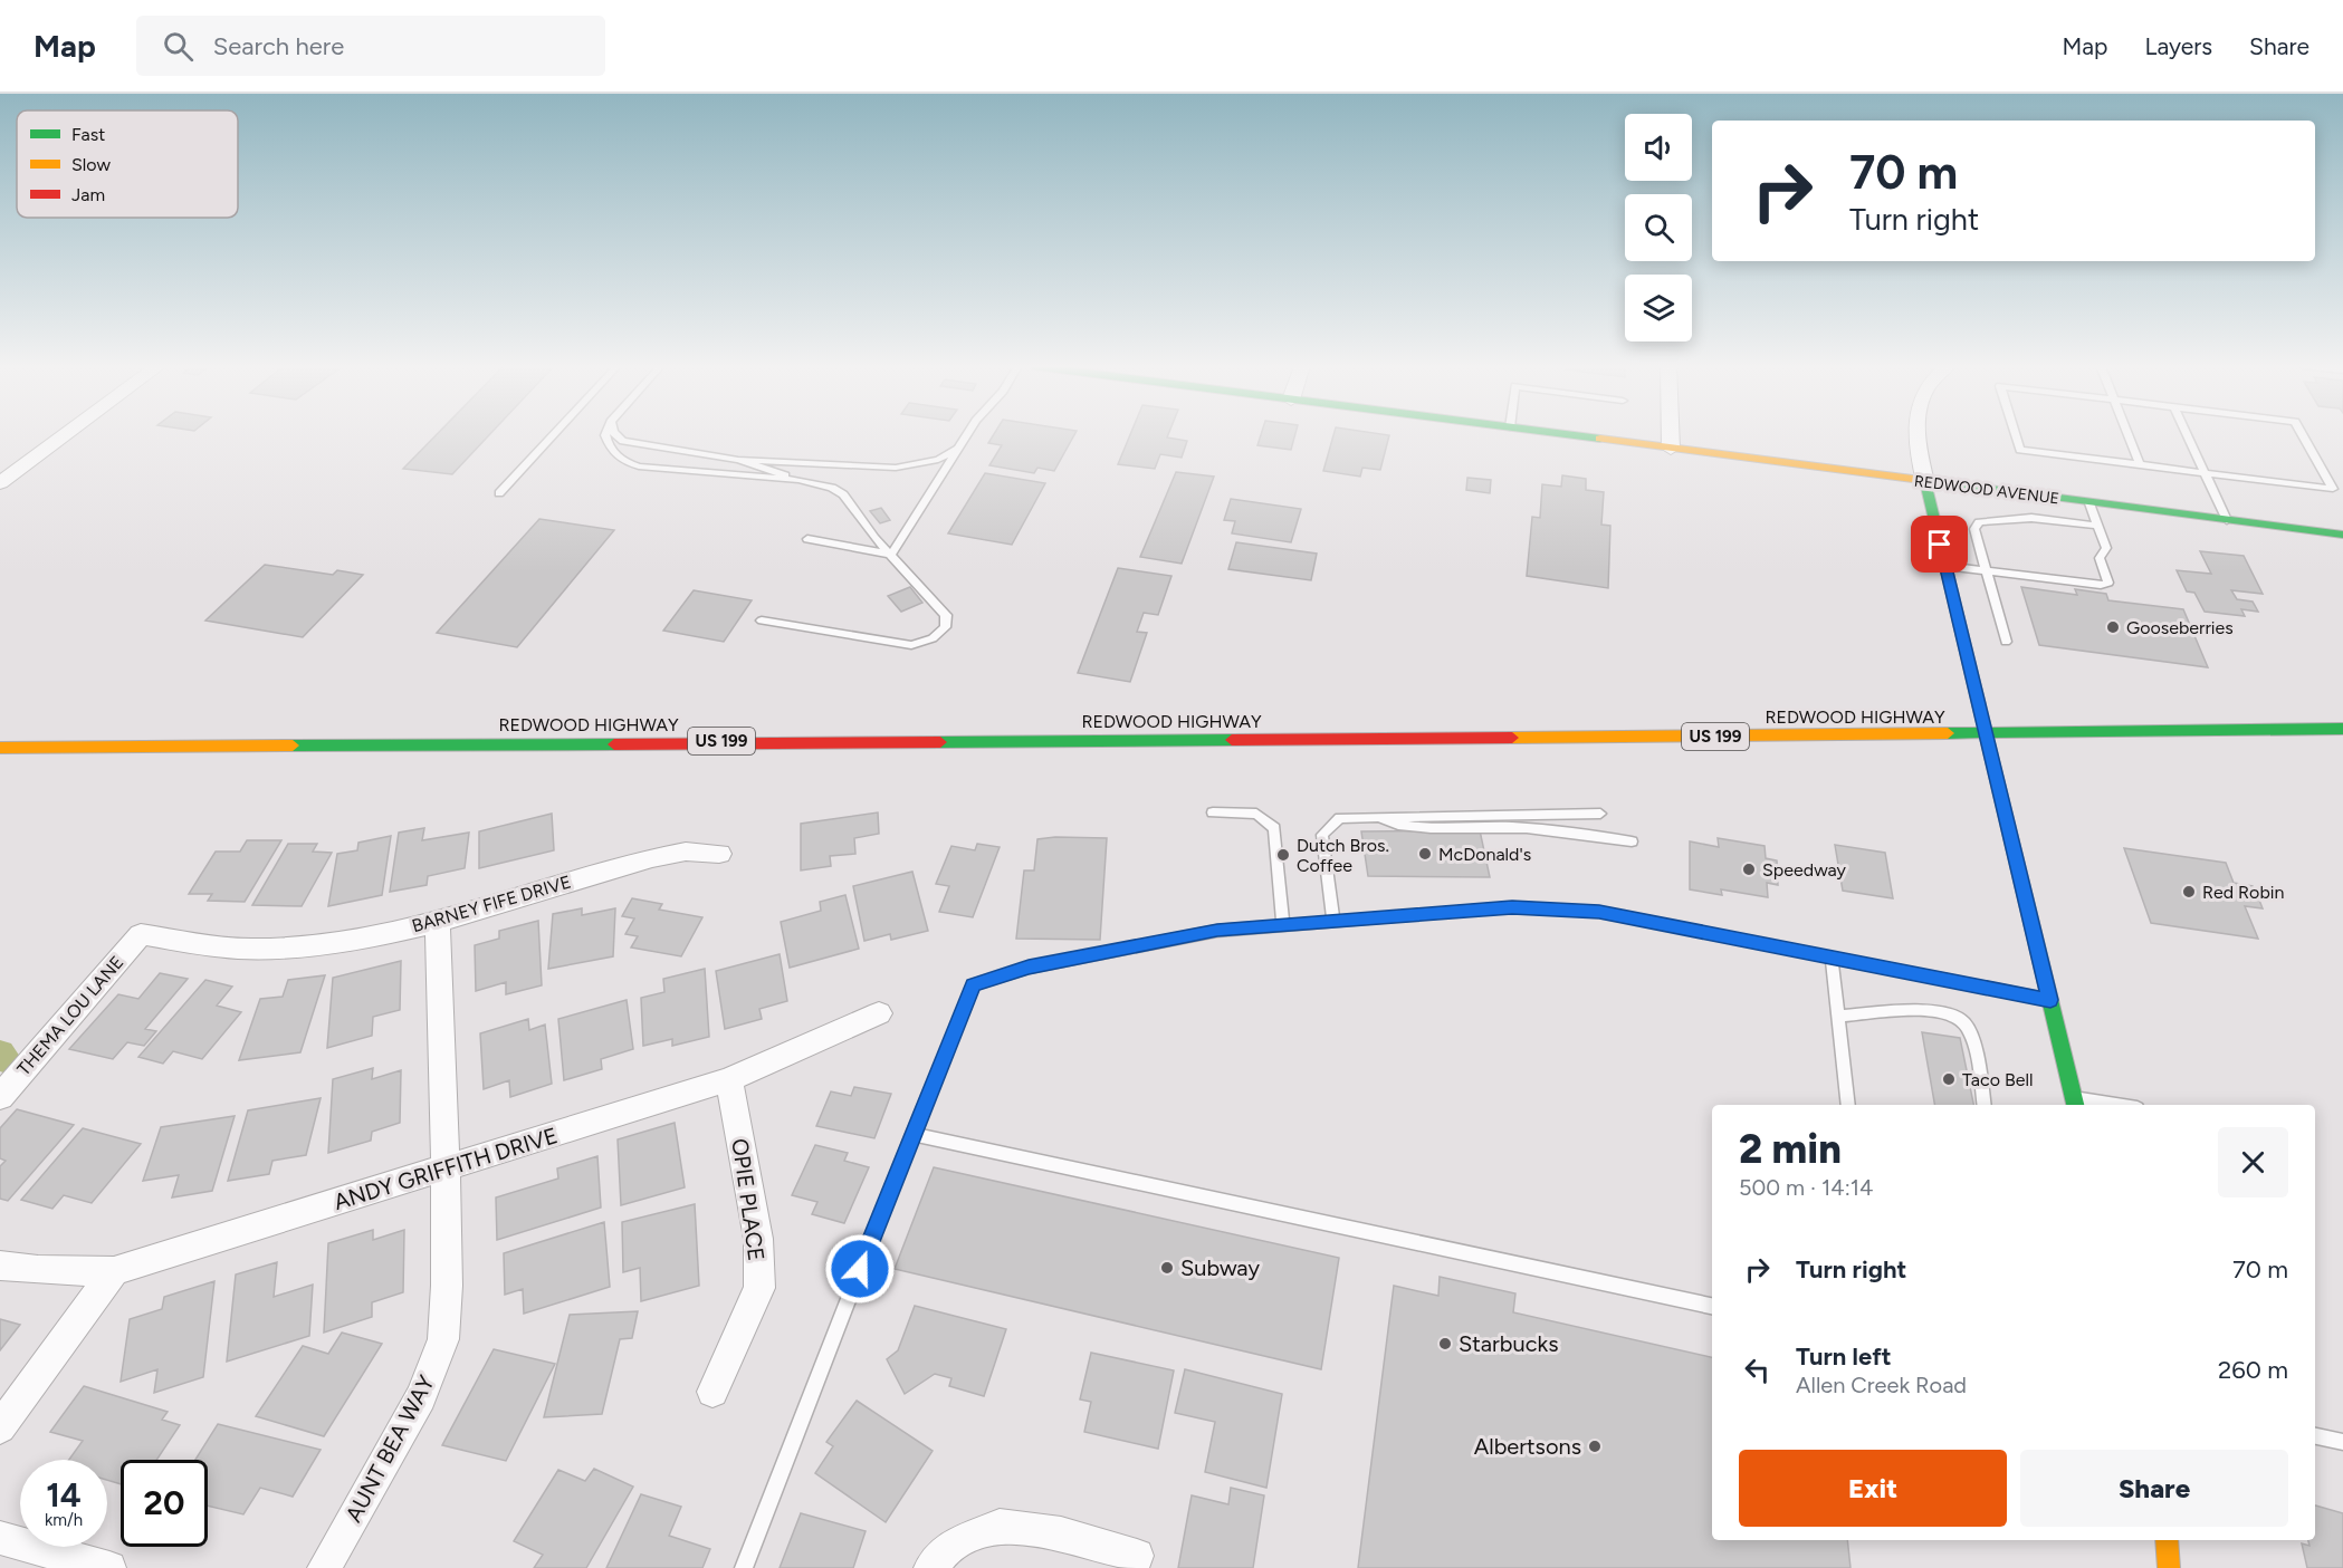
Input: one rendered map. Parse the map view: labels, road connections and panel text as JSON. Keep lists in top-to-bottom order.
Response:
{
  "streets": {
    "main road": ["REDWOOD AVENUE", "REDWOOD HIGHWAY", "US 199"],
    "street": [
      "BARNEY FIFE DRIVE",
      "THEMA LOU LANE",
      "ANDY GRIFFITH DRIVE",
      "OPIE PLACE",
      "AUNT BEA WAY"
    ]
  },
  "crossings": [
    ["BARNEY FIFE DRIVE", "THEMA LOU LANE"],
    ["BARNEY FIFE DRIVE", "AUNT BEA WAY"],
    ["ANDY GRIFFITH DRIVE", "OPIE PLACE"],
    ["ANDY GRIFFITH DRIVE", "AUNT BEA WAY"]
  ],
  "places": [
    "Gooseberries",
    "McDonald's",
    "Dutch Bros. Coffee",
    "Speedway",
    "Red Robin",
    "Taco Bell",
    "Subway",
    "Starbucks",
    "Albertsons"
  ],
  "legend": ["Fast", "Slow", "Jam"],
  "page": {
    "header": "Map",
    "search": "Search here",
    "nav": ["Map", "Layers", "Share"],
    "turn": ["70 m", "Turn right"],
    "heading": ["2 min", "500 m · 14:14"],
    "list": [
      {
        "name": "Turn right",
        "value": "70 m"
      },
      {
        "name": "Turn left",
        "note": "Allen Creek Road",
        "value": "260 m"
      }
    ],
    "buttons": ["Exit", "Share"],
    "speed": "14 km/h",
    "limit": "20"
  }
}
